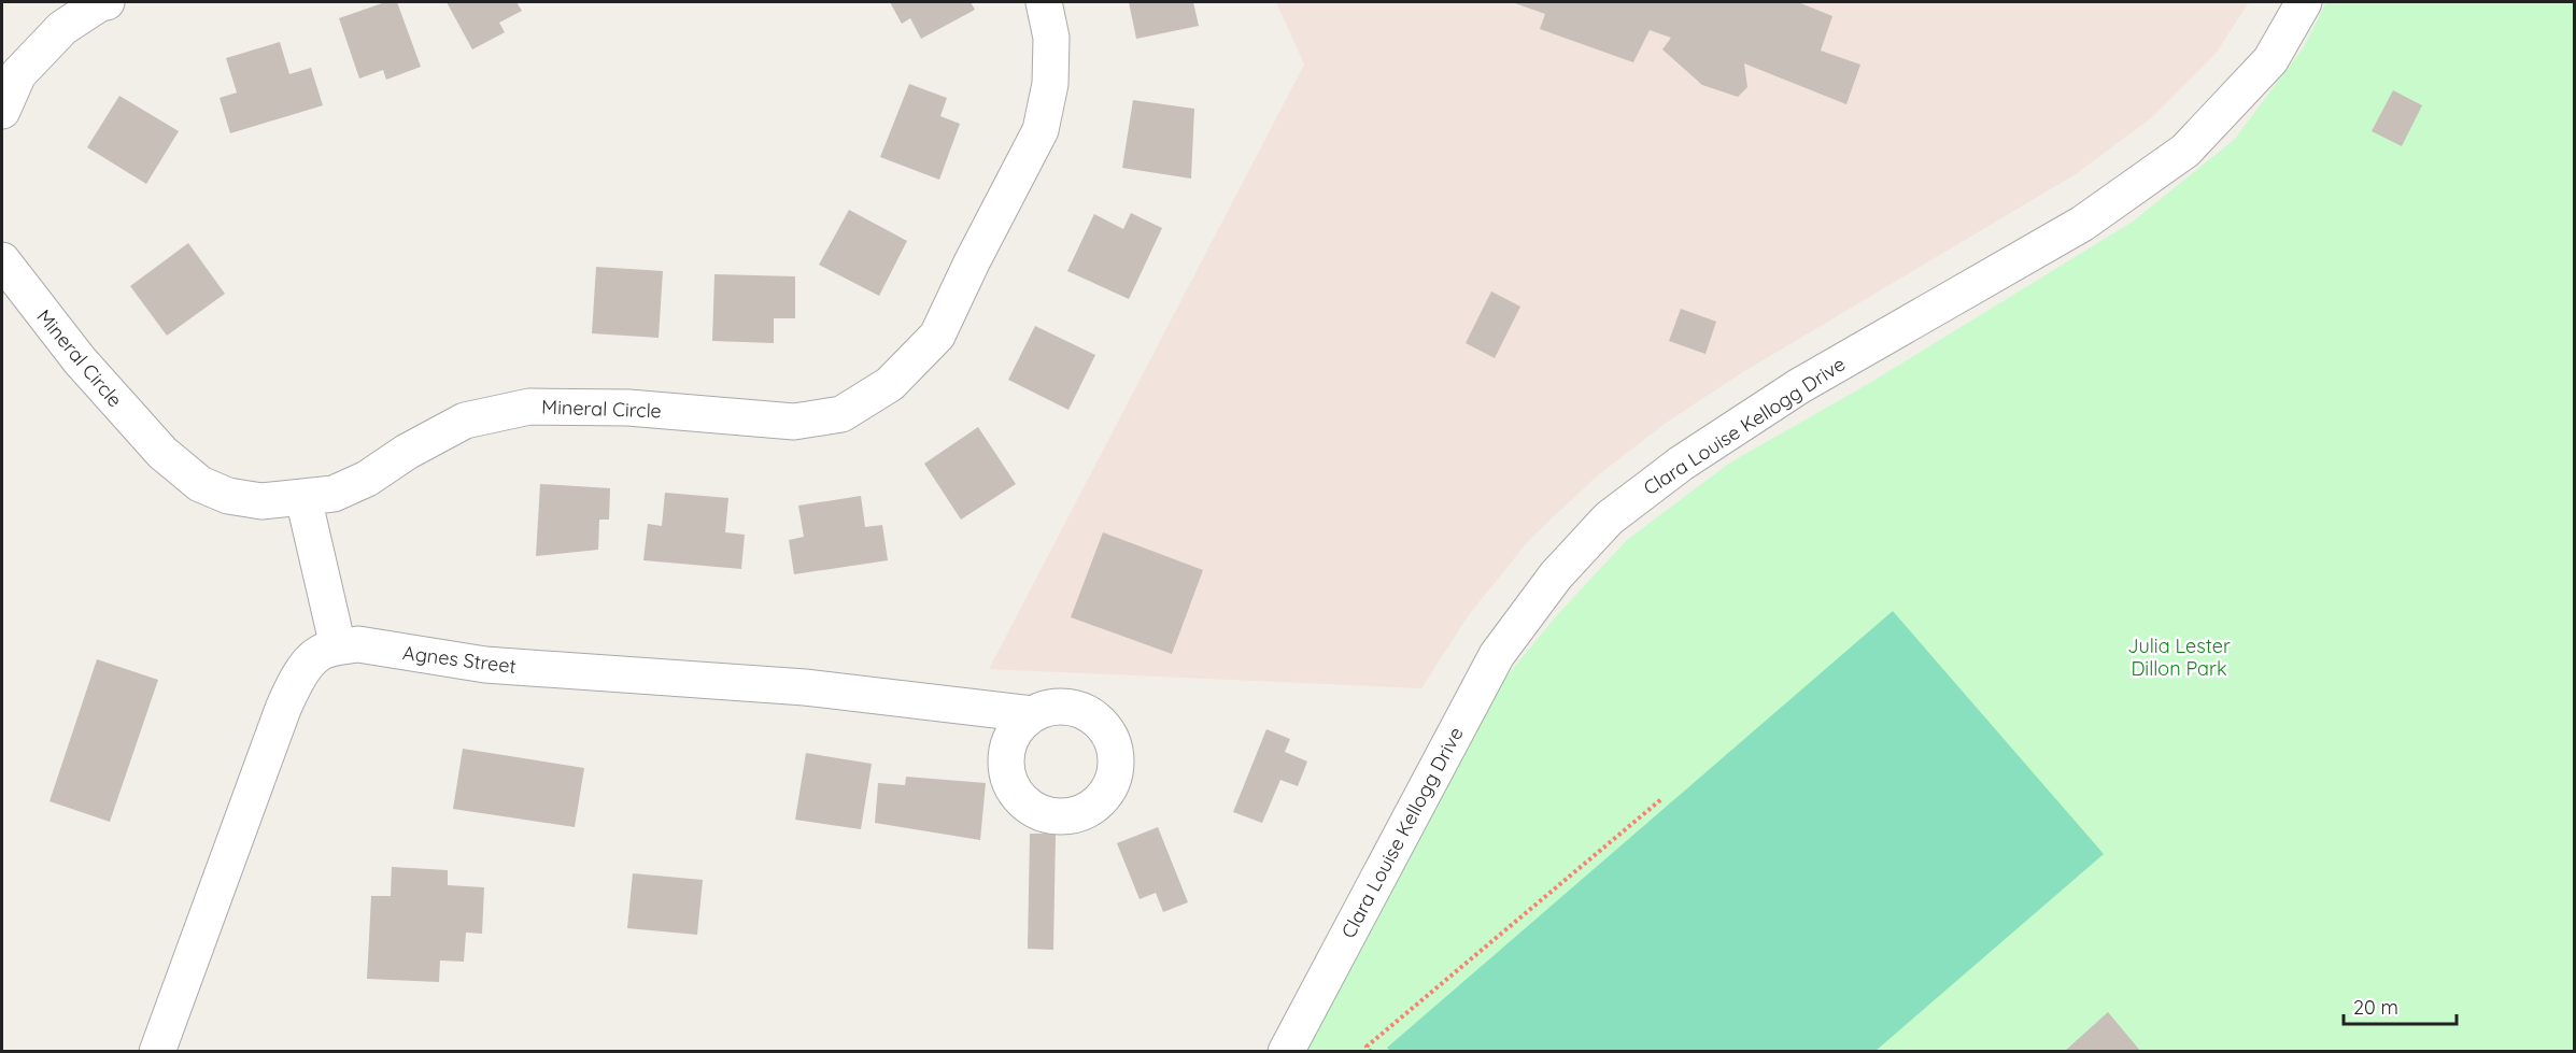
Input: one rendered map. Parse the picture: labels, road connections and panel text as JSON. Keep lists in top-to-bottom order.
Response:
{
  "streets": {
    "street": ["Mineral Circle", "Clara Louise Kellogg Drive", "Agnes Street"]
  },
  "parks": ["Julia Lester Dillon Park"],
  "scale_bar": "20 m"
}
